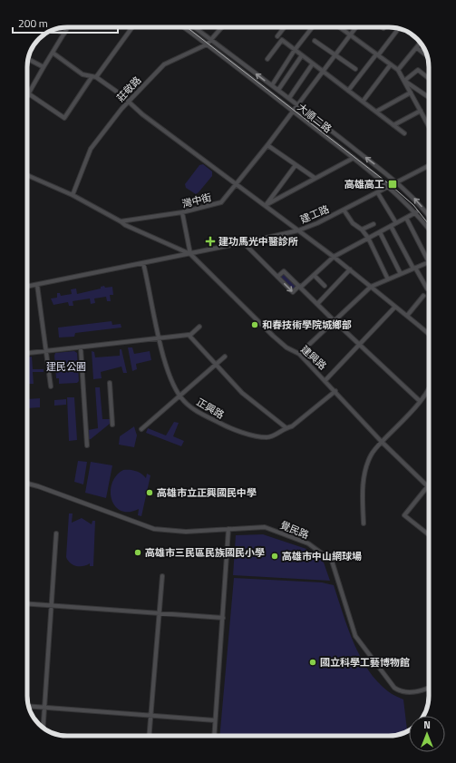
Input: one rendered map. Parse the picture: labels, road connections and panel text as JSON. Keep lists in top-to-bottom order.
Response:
{
  "streets": {
    "street": [
      "莊敬路",
      "大順二路",
      "灣中街",
      "建工路",
      "建興路",
      "正興路",
      "覺民路"
    ]
  },
  "crossings": [
    ["莊敬路", "大順二路"],
    ["大順二路", "灣中街"],
    ["大順二路", "建工路"],
    ["建工路", "建興路"],
    ["建工路", "正興路"],
    ["建興路", "正興路"]
  ],
  "parks": ["建民公園"],
  "places": {
    "transit": ["高雄高工"],
    "health": ["建功馬光中醫診所"],
    "other": [
      "和春技術學院城鄉部",
      "高雄市立正興國民中學",
      "高雄市三民區民族國民小學",
      "高雄市中山網球場",
      "國立科學工藝博物館"
    ]
  },
  "scale_bar": "200 m",
  "north": "top"
}
